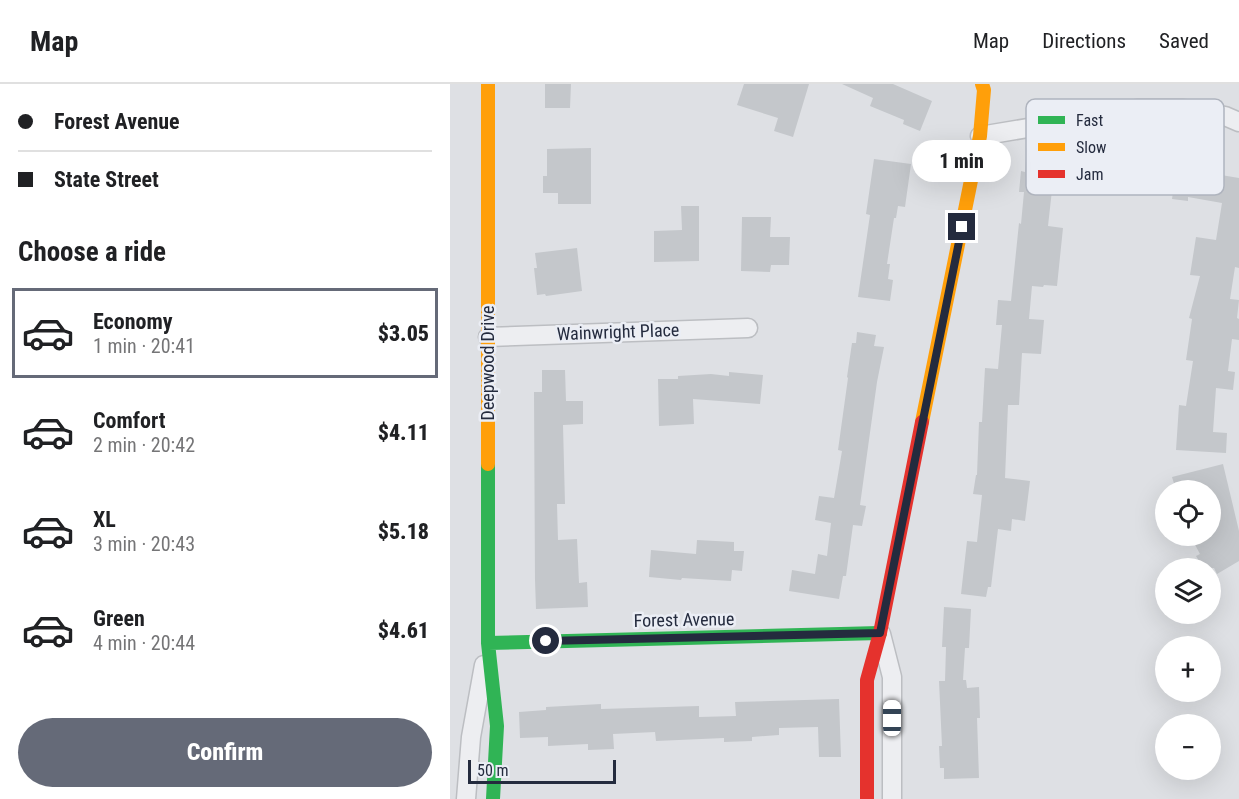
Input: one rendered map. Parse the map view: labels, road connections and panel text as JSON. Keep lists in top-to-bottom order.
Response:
{
  "streets": {
    "street": ["Wainwright Place", "Deepwood Drive", "Forest Avenue"]
  },
  "crossings": [
    ["Wainwright Place", "Deepwood Drive"],
    ["Deepwood Drive", "Forest Avenue"]
  ],
  "legend": ["Fast", "Slow", "Jam"],
  "scale_bar": "50 m",
  "page": {
    "header": "Map",
    "nav": ["Map", "Directions", "Saved"],
    "banner": ["Forest Avenue", "State Street"],
    "bubble": "1 min",
    "heading": "Choose a ride",
    "list": [
      {
        "name": "Economy",
        "note": "1 min · 20:41",
        "value": "$3.05"
      },
      {
        "name": "Comfort",
        "note": "2 min · 20:42",
        "value": "$4.11"
      },
      {
        "name": "XL",
        "note": "3 min · 20:43",
        "value": "$5.18"
      },
      {
        "name": "Green",
        "note": "4 min · 20:44",
        "value": "$4.61"
      }
    ],
    "map_buttons": ["+", "−"],
    "buttons": "Confirm",
    "scale": "50 m"
  }
}
